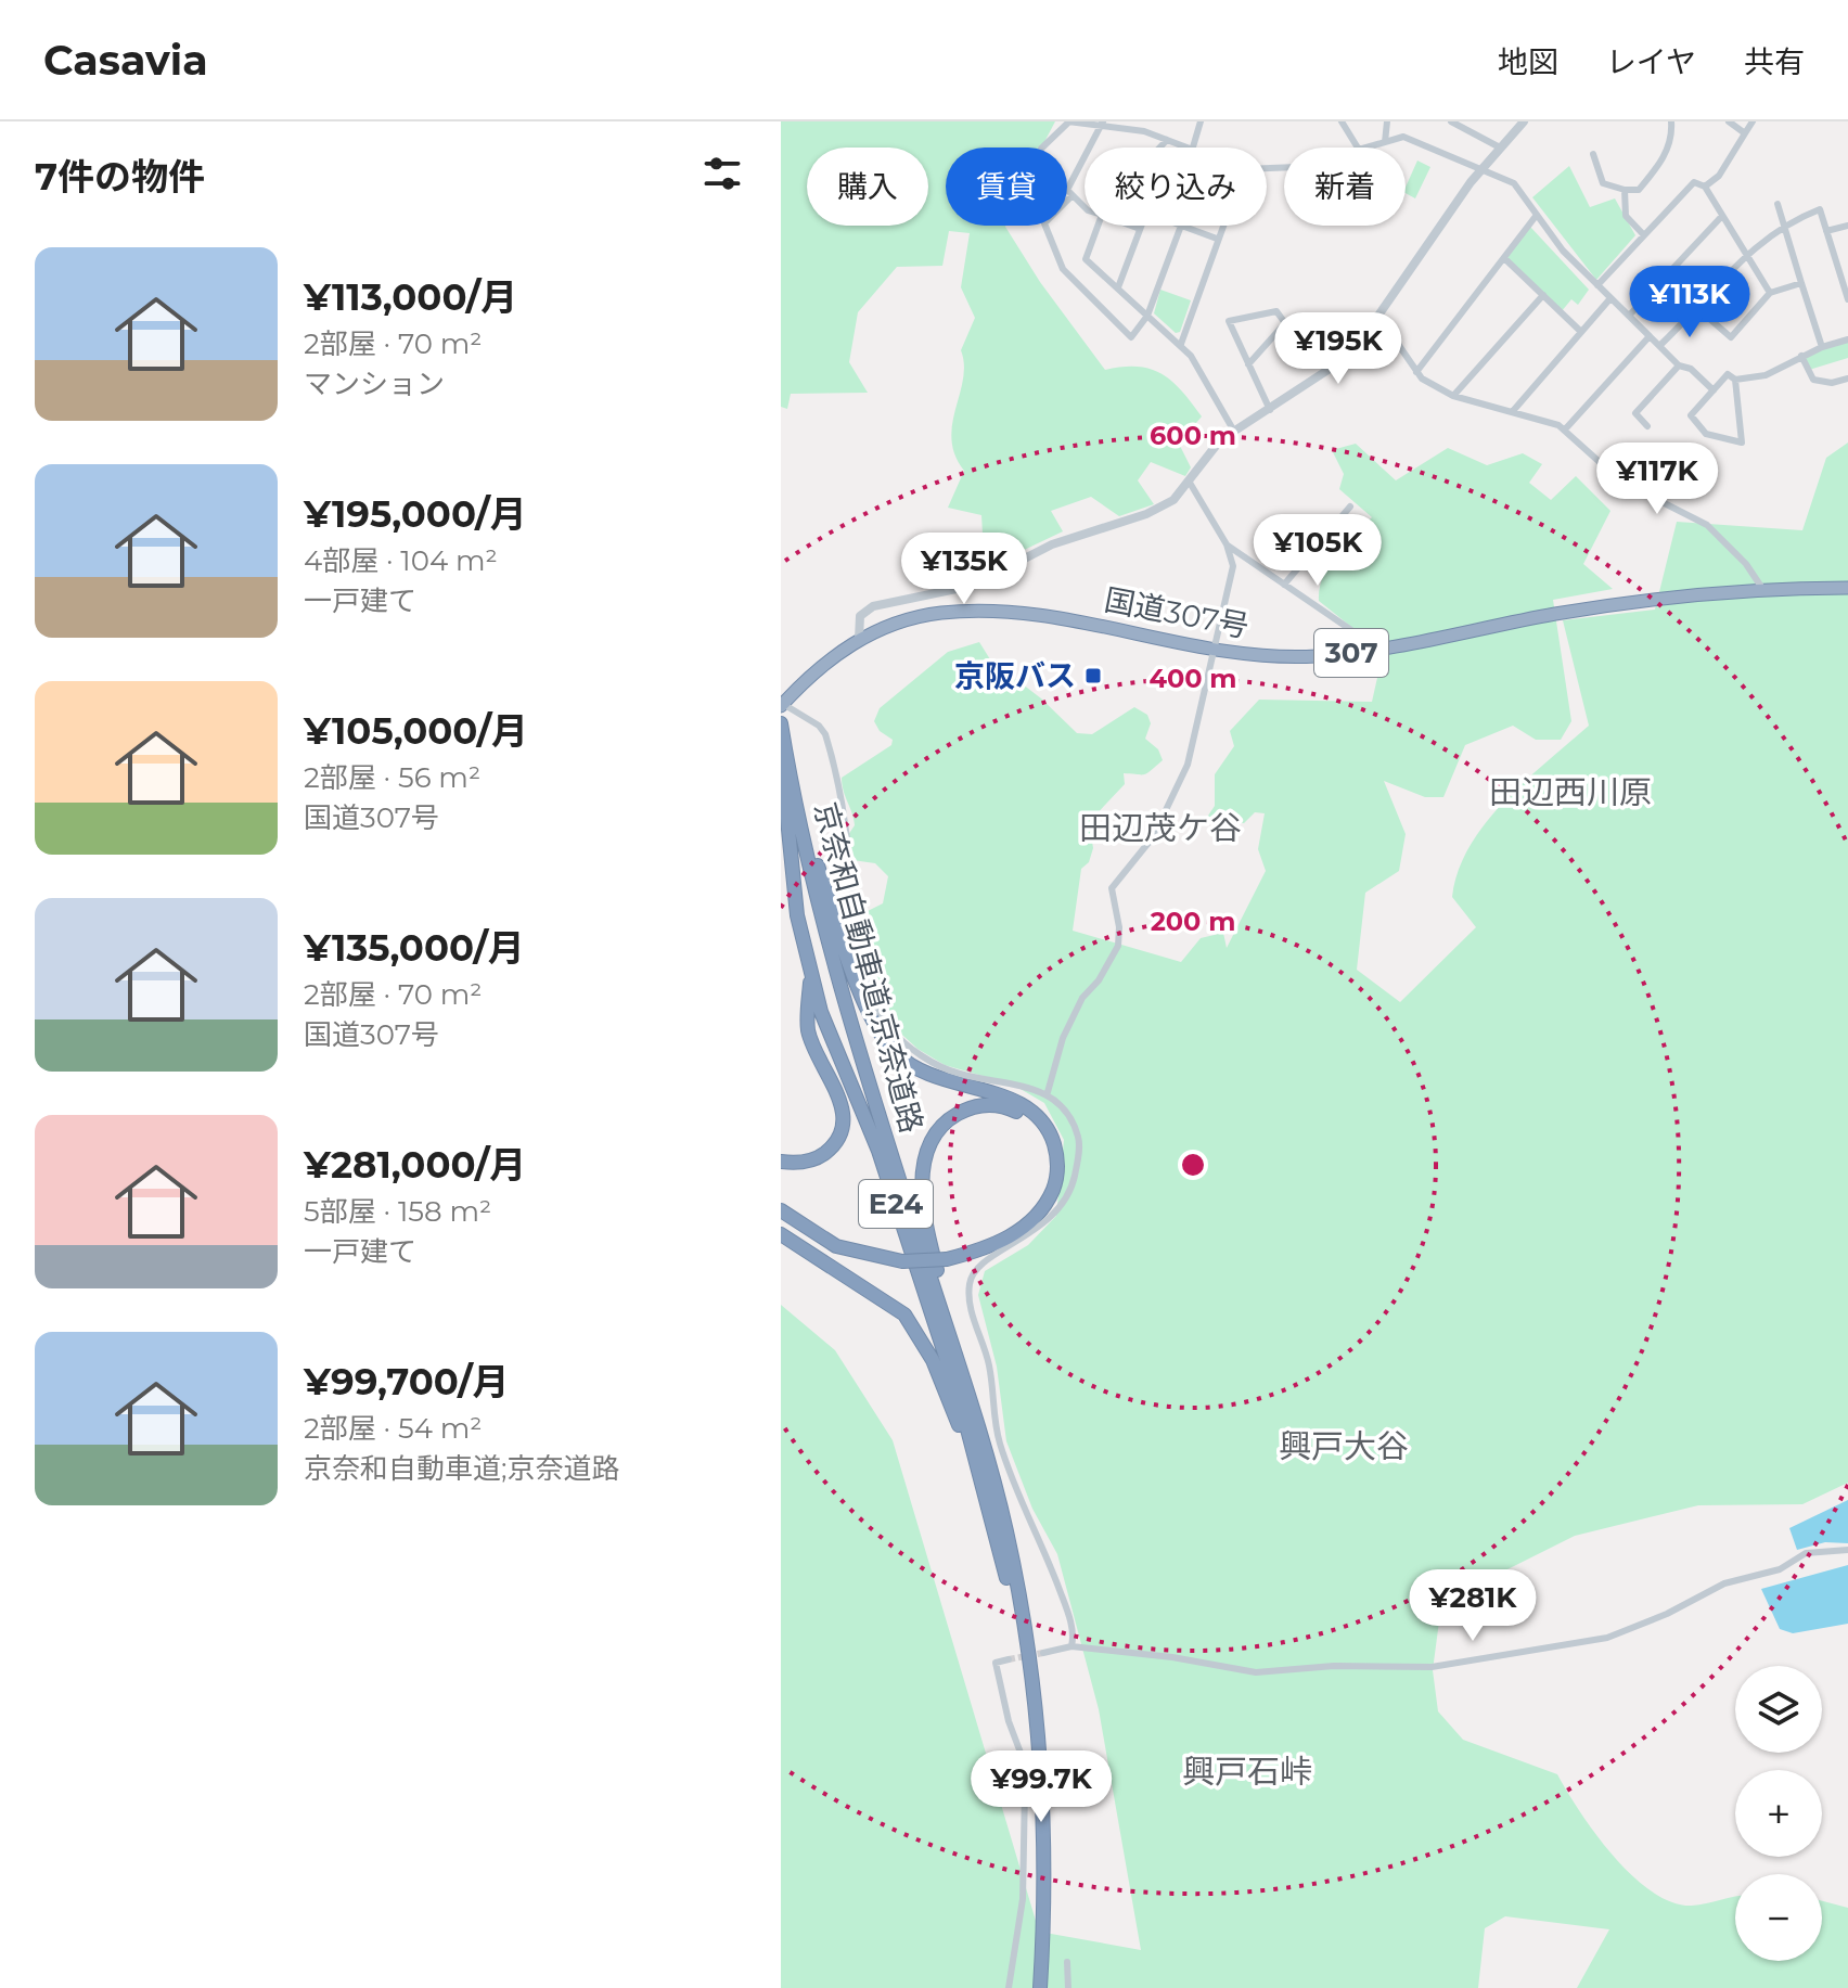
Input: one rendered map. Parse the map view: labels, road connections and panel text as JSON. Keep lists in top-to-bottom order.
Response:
{
  "streets": {
    "highway": [
      "国道307号",
      "307",
      "京奈和自動車道;京奈道路",
      "E24"
    ]
  },
  "districts": [
    "田辺西川原",
    "田辺茂ケ谷",
    "興戸大谷",
    "興戸石峠"
  ],
  "places": {
    "transit": ["京阪バス"]
  },
  "page": {
    "header": "Casavia",
    "nav": ["地図", "レイヤ", "共有"],
    "heading": "7件の物件",
    "chip": [
      "購入",
      "賃貸",
      "絞り込み",
      "新着"
    ],
    "list": [
      {
        "name": "¥113,000/月",
        "note": "2部屋 · 70 m² · マンション"
      },
      {
        "name": "¥195,000/月",
        "note": "4部屋 · 104 m² · 一戸建て"
      },
      {
        "name": "¥105,000/月",
        "note": "2部屋 · 56 m² · 国道307号"
      },
      {
        "name": "¥135,000/月",
        "note": "2部屋 · 70 m² · 国道307号"
      },
      {
        "name": "¥281,000/月",
        "note": "5部屋 · 158 m² · 一戸建て"
      },
      {
        "name": "¥99,700/月",
        "note": "2部屋 · 54 m² · 京奈和自動車道;京奈道路"
      }
    ],
    "price": [
      "¥113K",
      "¥195K",
      "¥117K",
      "¥105K",
      "¥135K",
      "¥281K",
      "¥99.7K"
    ],
    "map_buttons": ["+", "−"]
  },
  "rings": ["600 m", "400 m", "200 m"]
}
